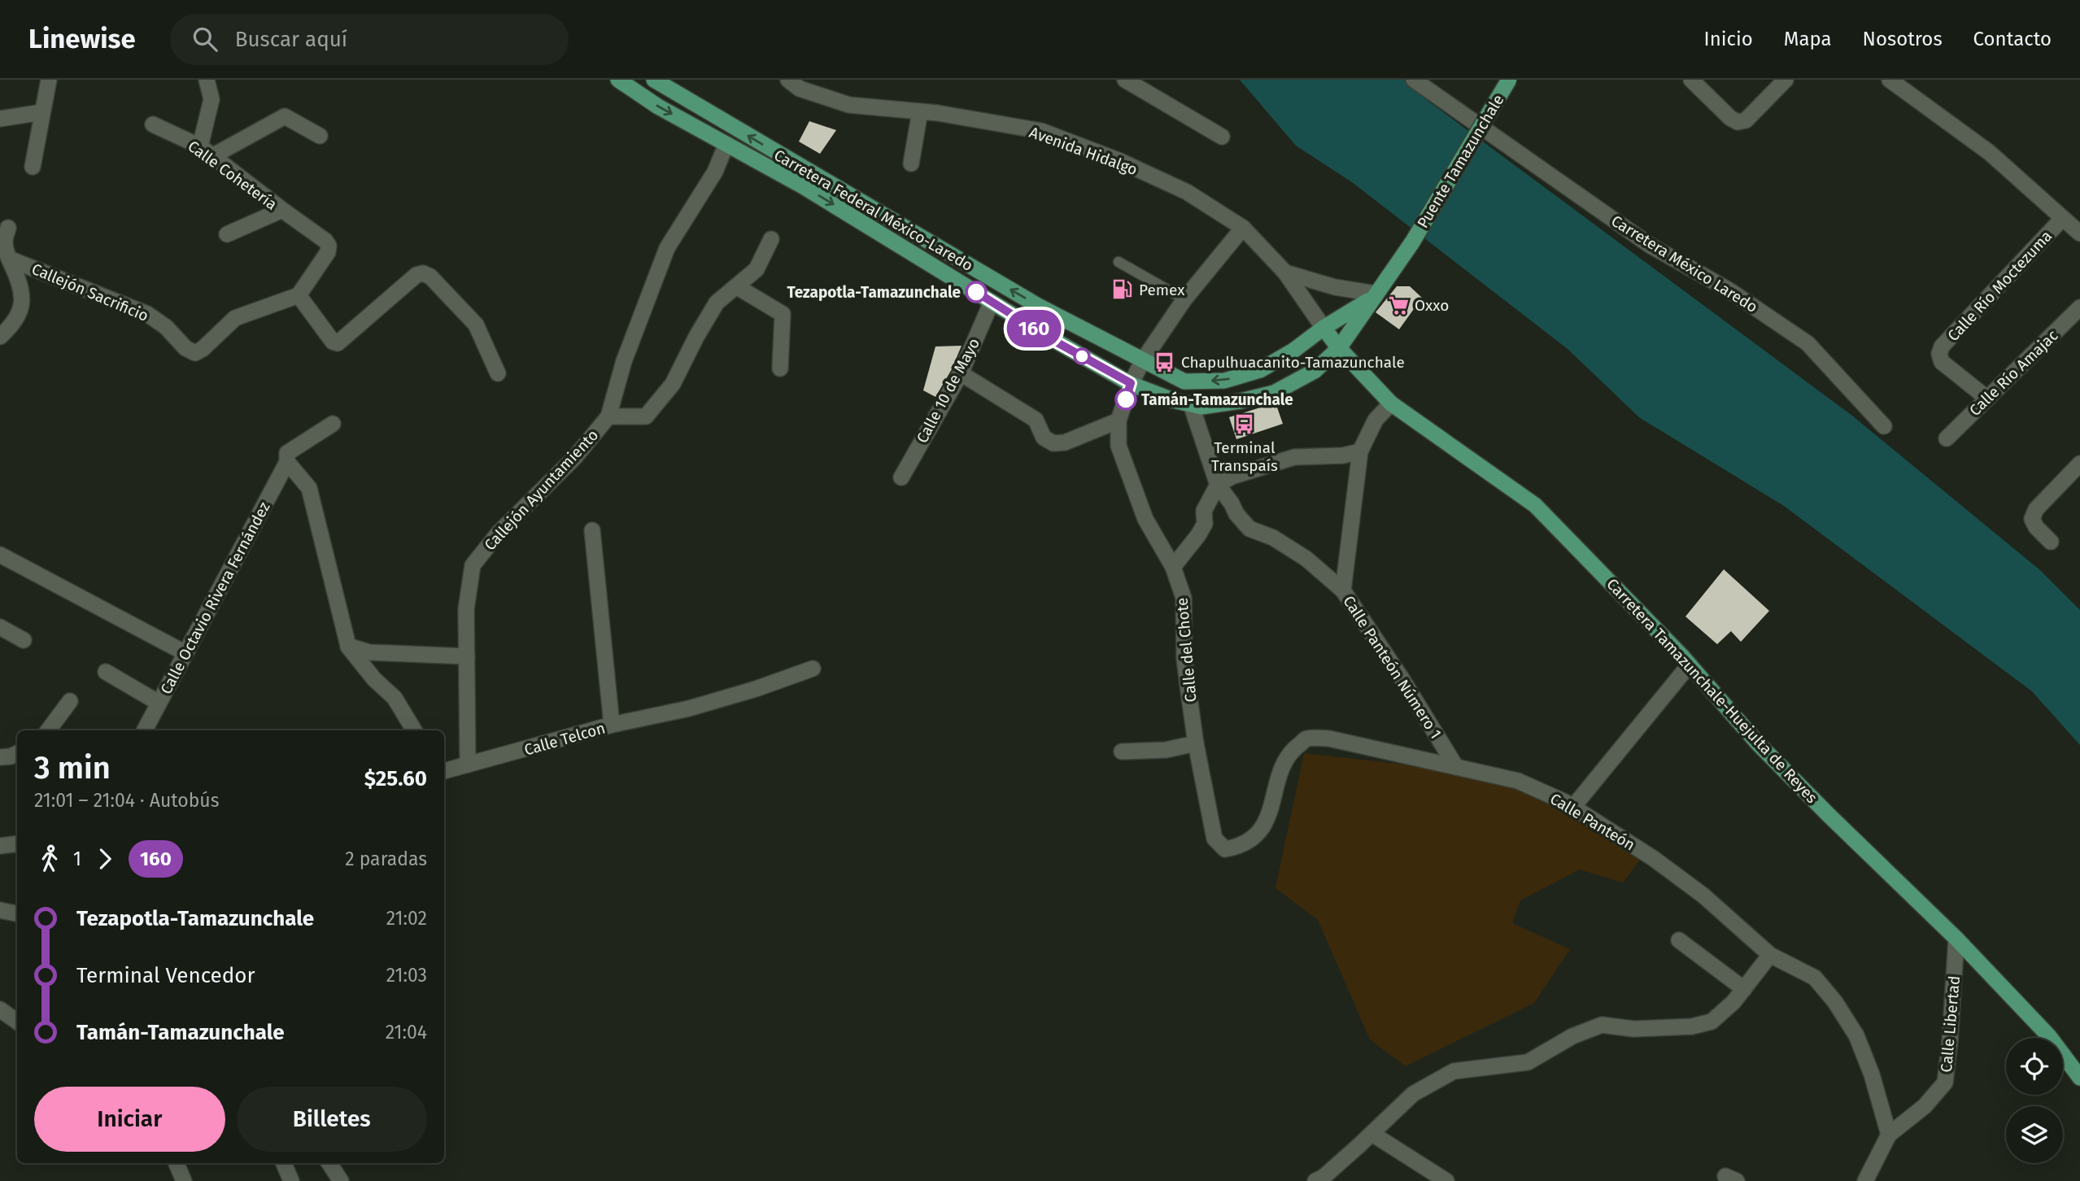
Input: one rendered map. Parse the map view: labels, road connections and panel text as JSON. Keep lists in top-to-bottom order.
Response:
{
  "streets": {
    "main road": ["Puente Tamazunchale", "Carretera Federal México-Laredo", "Carretera Tamazunchale-Huejulta de Reyes"],
    "street": [
      "Avenida Hidalgo",
      "Calle Cohetería",
      "Carretera México Laredo",
      "Calle Río Moctezuma",
      "Callejón Sacrificio",
      "Calle Río Amajac",
      "Calle 10 de Mayo",
      "Callejón Ayuntamiento",
      "Calle Octavio Rivera Fernández",
      "Calle del Chote",
      "Calle Panteón Número 1",
      "Calle Telcon",
      "Calle Panteón",
      "Calle Libertad"
    ]
  },
  "crossings": [
    ["Avenida Hidalgo", "Carretera Federal México-Laredo"],
    ["Avenida Hidalgo", "Calle del Chote"],
    ["Avenida Hidalgo", "Carretera Tamazunchale-Huejulta de Reyes"],
    ["Puente Tamazunchale", "Carretera Federal México-Laredo"],
    ["Calle Cohetería", "Callejón Sacrificio"],
    ["Carretera Federal México-Laredo", "Calle 10 de Mayo"],
    ["Carretera Federal México-Laredo", "Callejón Ayuntamiento"],
    ["Carretera Federal México-Laredo", "Calle del Chote"],
    ["Carretera Federal México-Laredo", "Carretera Tamazunchale-Huejulta de Reyes"],
    ["Calle Río Moctezuma", "Calle Río Amajac"],
    ["Callejón Ayuntamiento", "Calle Telcon"],
    ["Calle del Chote", "Calle Panteón"],
    ["Calle Panteón Número 1", "Carretera Tamazunchale-Huejulta de Reyes"],
    ["Calle Panteón Número 1", "Calle Panteón"],
    ["Carretera Tamazunchale-Huejulta de Reyes", "Calle Libertad"],
    ["Calle Panteón", "Calle Libertad"]
  ],
  "places": {
    "fuel station": ["Pemex"],
    "other": ["Tezapotla-Tamazunchale", "Tamán-Tamazunchale"],
    "supermarket": ["Oxxo"],
    "bus stop": ["Chapulhuacanito-Tamazunchale", "Terminal Transpaís"]
  },
  "lines": ["bus line 160"],
  "page": {
    "header": "Linewise",
    "search": "Buscar aquí",
    "nav": [
      "Inicio",
      "Mapa",
      "Nosotros",
      "Contacto"
    ],
    "on_map": "160",
    "heading": ["3 min", "21:01 – 21:04 · Autobús", "$25.60"],
    "legs": ["1", "160", "2 paradas"],
    "list": [
      {
        "name": "Tezapotla-Tamazunchale",
        "value": "21:02"
      },
      {
        "name": "Terminal Vencedor",
        "value": "21:03"
      },
      {
        "name": "Tamán-Tamazunchale",
        "value": "21:04"
      }
    ],
    "buttons": ["Iniciar", "Billetes"]
  }
}
